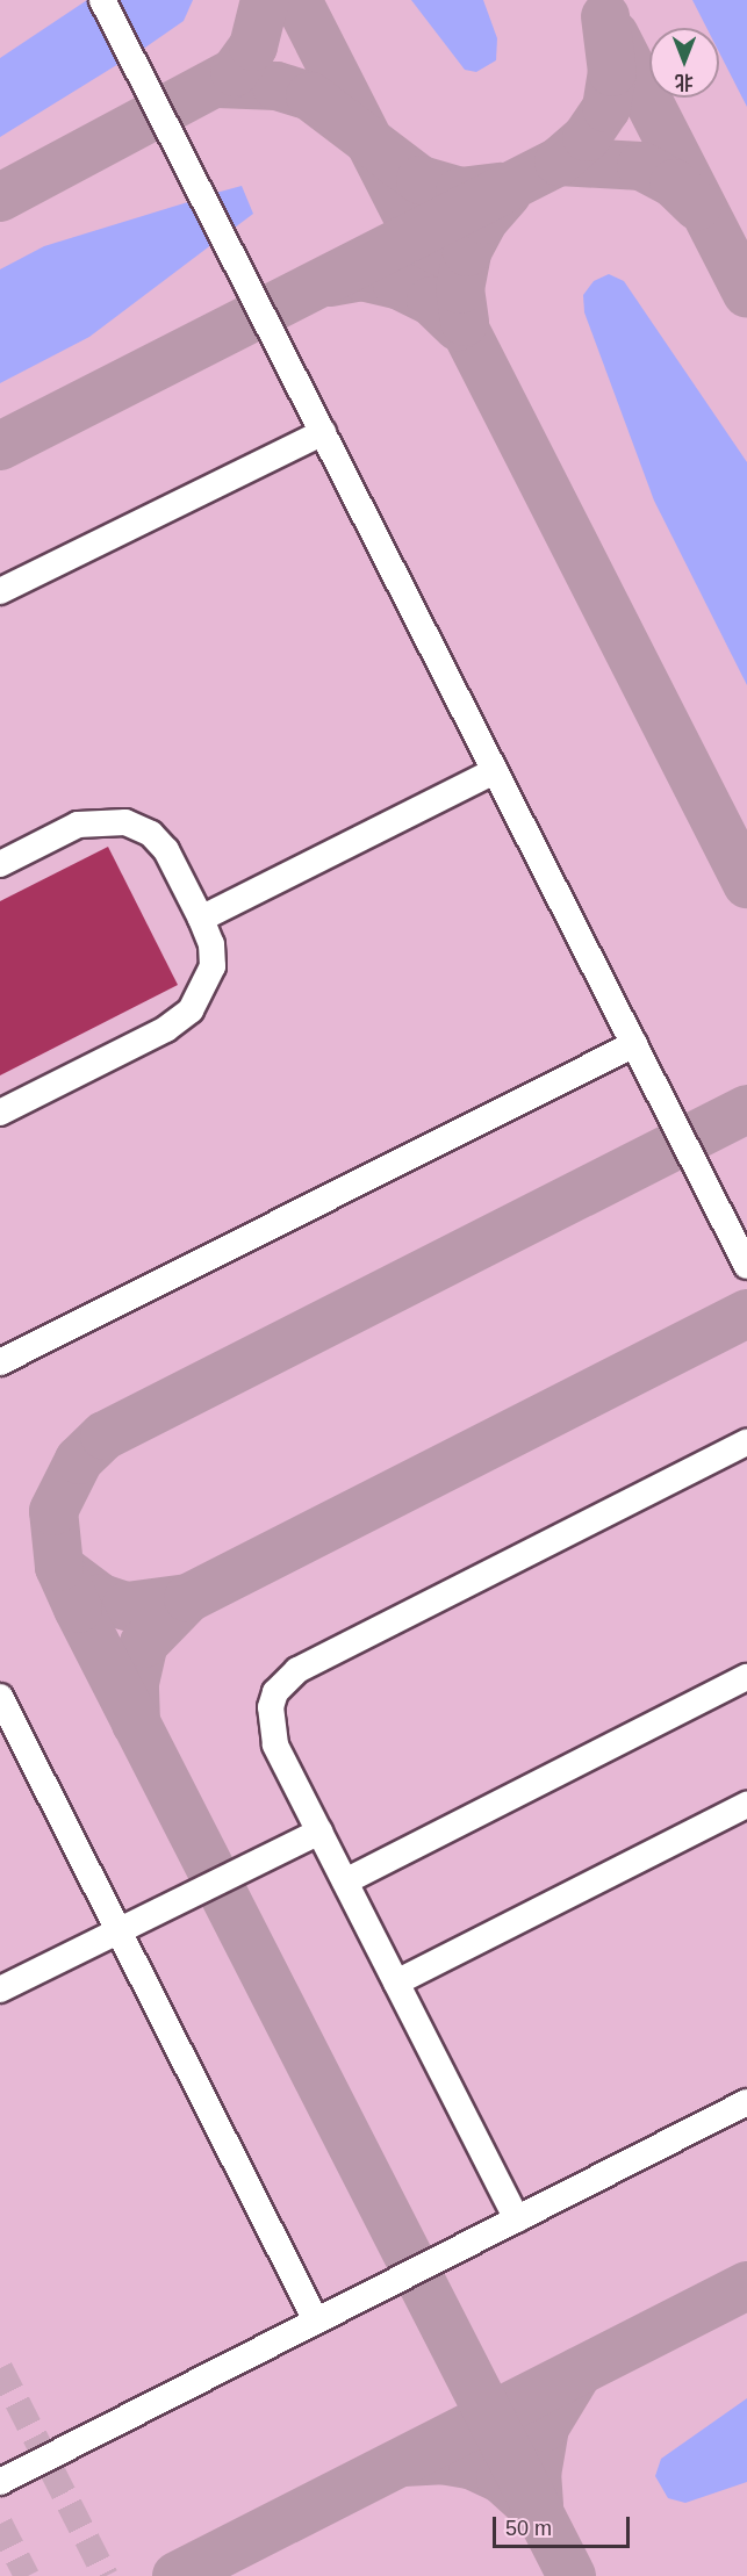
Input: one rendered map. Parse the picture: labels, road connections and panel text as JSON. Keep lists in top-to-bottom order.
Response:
{
  "scale_bar": "50 m",
  "north": "bottom"
}
